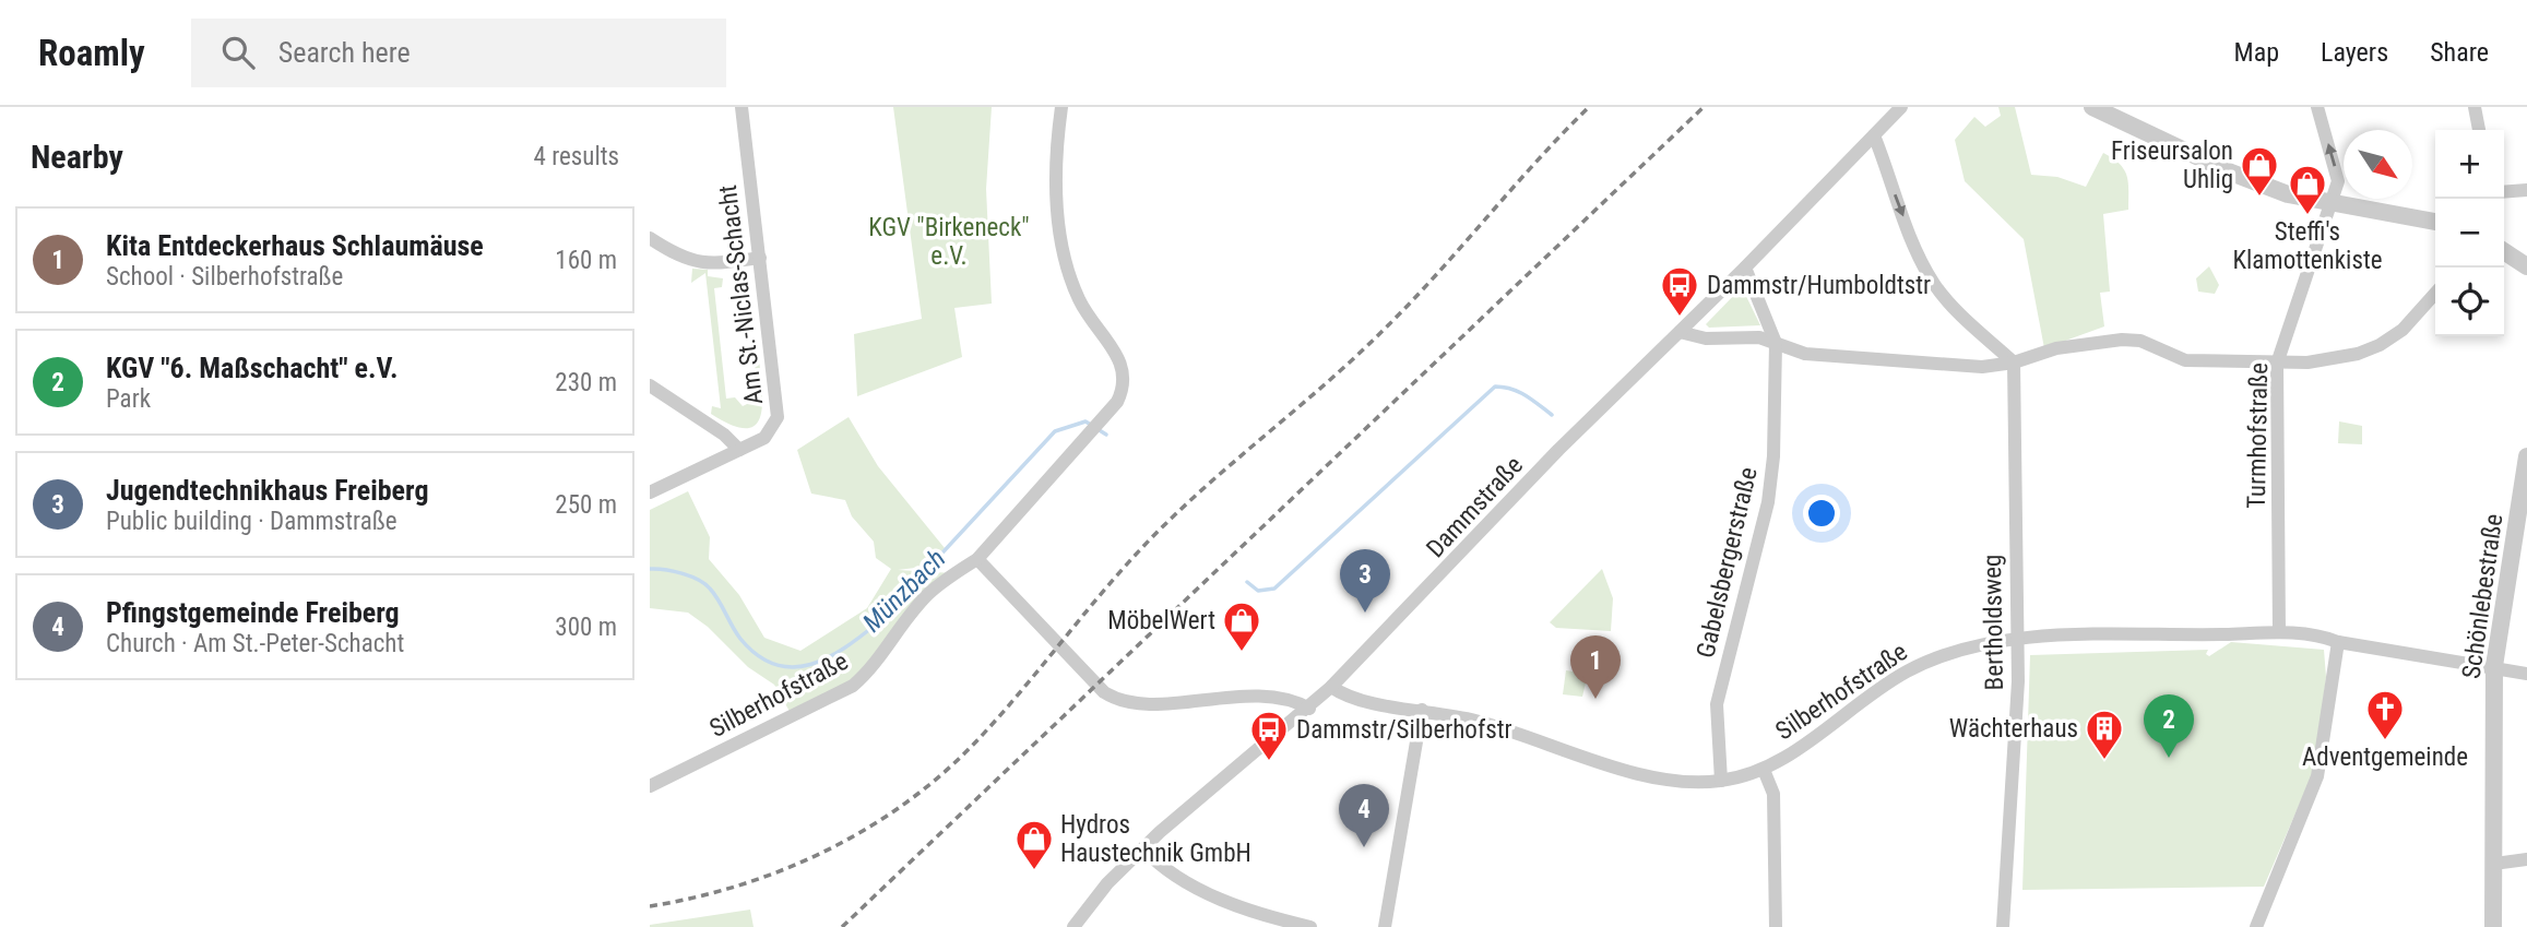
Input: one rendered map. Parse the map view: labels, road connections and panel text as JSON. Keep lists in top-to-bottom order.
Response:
{
  "streets": {
    "street": [
      "Am St.-Niclas-Schacht",
      "Turmhofstraße",
      "Dammstraße",
      "Gabelsbergerstraße",
      "Schönlebestraße",
      "Bertholdsweg",
      "Silberhofstraße"
    ]
  },
  "crossings": [
    ["Turmhofstraße", "Silberhofstraße"],
    ["Dammstraße", "Gabelsbergerstraße"],
    ["Dammstraße", "Silberhofstraße"],
    ["Gabelsbergerstraße", "Silberhofstraße"],
    ["Schönlebestraße", "Silberhofstraße"],
    ["Bertholdsweg", "Silberhofstraße"]
  ],
  "water": ["Münzbach"],
  "parks": ["KGV \"Birkeneck\" e.V."],
  "places": {
    "shop": [
      "Friseursalon Uhlig",
      "Steffi's Klamottenkiste",
      "MöbelWert",
      "Hydros Haustechnik GmbH"
    ],
    "bus stop": ["Dammstr/Humboldtstr", "Dammstr/Silberhofstr"],
    "church": ["Adventgemeinde"],
    "building": ["Wächterhaus"]
  },
  "north": "bottom right",
  "page": {
    "header": "Roamly",
    "search": "Search here",
    "nav": ["Map", "Layers", "Share"],
    "heading": ["Nearby", "4 results"],
    "map_buttons": ["+", "−"],
    "list": [
      {
        "mark": "1",
        "name": "Kita Entdeckerhaus Schlaumäuse",
        "note": "School · Silberhofstraße",
        "value": "160 m"
      },
      {
        "mark": "2",
        "name": "KGV \"6. Maßschacht\" e.V.",
        "note": "Park",
        "value": "230 m"
      },
      {
        "mark": "3",
        "name": "Jugendtechnikhaus Freiberg",
        "note": "Public building · Dammstraße",
        "value": "250 m"
      },
      {
        "mark": "4",
        "name": "Pfingstgemeinde Freiberg",
        "note": "Church · Am St.-Peter-Schacht",
        "value": "300 m"
      }
    ],
    "pins": [
      "3",
      "1",
      "2",
      "4"
    ]
  }
}
